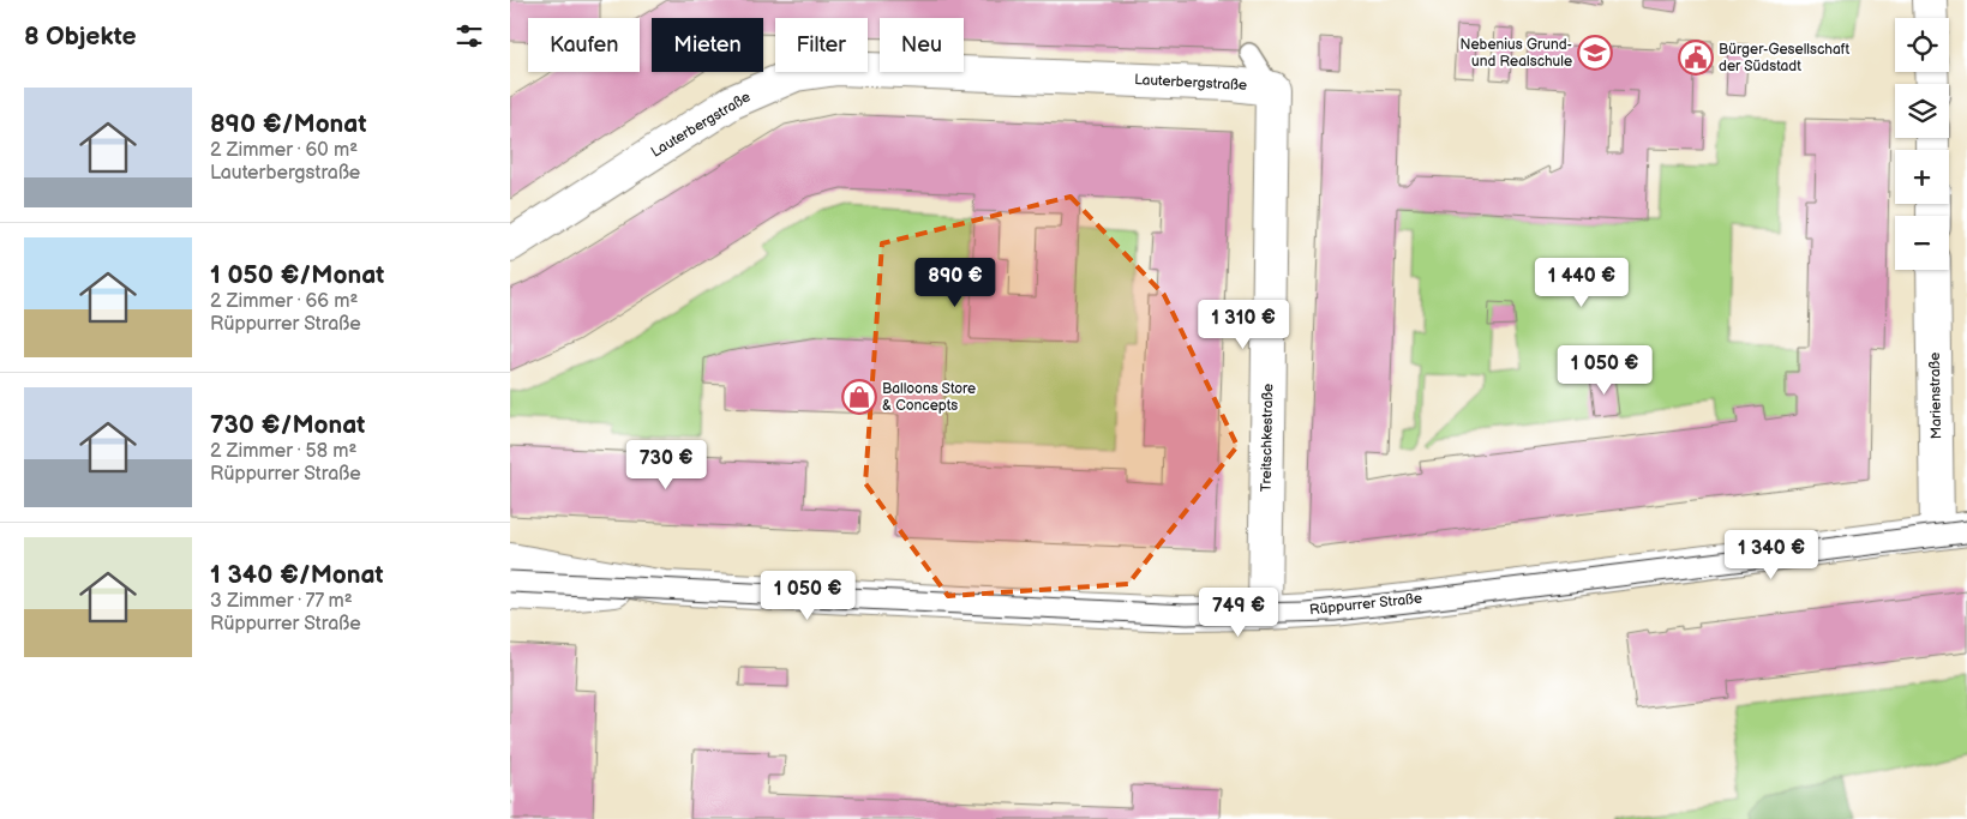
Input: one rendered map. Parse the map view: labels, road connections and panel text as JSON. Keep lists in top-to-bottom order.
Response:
{
  "streets": {
    "street": [
      "Lauterbergstraße",
      "Marienstraße",
      "Treitschkestraße",
      "Rüppurrer Straße"
    ]
  },
  "crossings": [
    ["Lauterbergstraße", "Treitschkestraße"],
    ["Marienstraße", "Rüppurrer Straße"],
    ["Treitschkestraße", "Rüppurrer Straße"]
  ],
  "places": {
    "school or university": ["Nebenius Grund- und Realschule"],
    "public building": ["Bürger-Gesellschaft der Südstadt"],
    "shop": ["Balloons Store & Concepts"]
  },
  "page": {
    "heading": "8 Objekte",
    "map_buttons": ["+", "−"],
    "chip": [
      "Kaufen",
      "Mieten",
      "Filter",
      "Neu"
    ],
    "list": [
      {
        "name": "890 €/Monat",
        "note": "2 Zimmer · 60 m² · Lauterbergstraße"
      },
      {
        "name": "1 050 €/Monat",
        "note": "2 Zimmer · 66 m² · Rüppurrer Straße"
      },
      {
        "name": "730 €/Monat",
        "note": "2 Zimmer · 58 m² · Rüppurrer Straße"
      },
      {
        "name": "1 340 €/Monat",
        "note": "3 Zimmer · 77 m² · Rüppurrer Straße"
      }
    ],
    "price": [
      "890 €",
      "1 440 €",
      "1 310 €",
      "1 050 €",
      "730 €",
      "1 340 €",
      "1 050 €",
      "749 €"
    ]
  }
}
